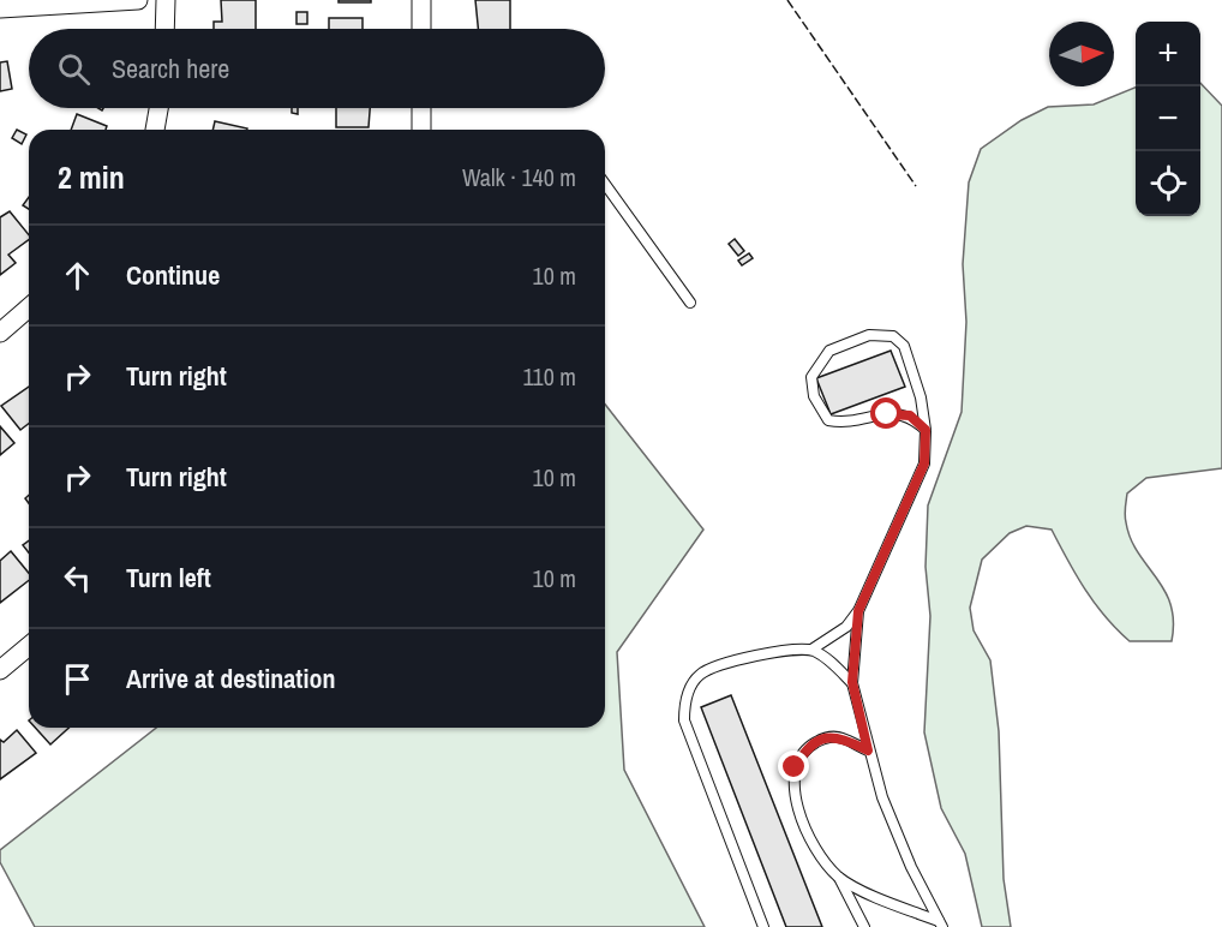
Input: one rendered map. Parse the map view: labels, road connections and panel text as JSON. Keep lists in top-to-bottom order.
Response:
{
  "north": "right",
  "page": {
    "map_buttons": ["+", "−"],
    "search": "Search here",
    "heading": ["2 min", "Walk · 140 m"],
    "list": [
      ["Continue", "10 m"],
      ["Turn right", "110 m"],
      ["Turn right", "10 m"],
      ["Turn left", "10 m"],
      "Arrive at destination"
    ]
  }
}
